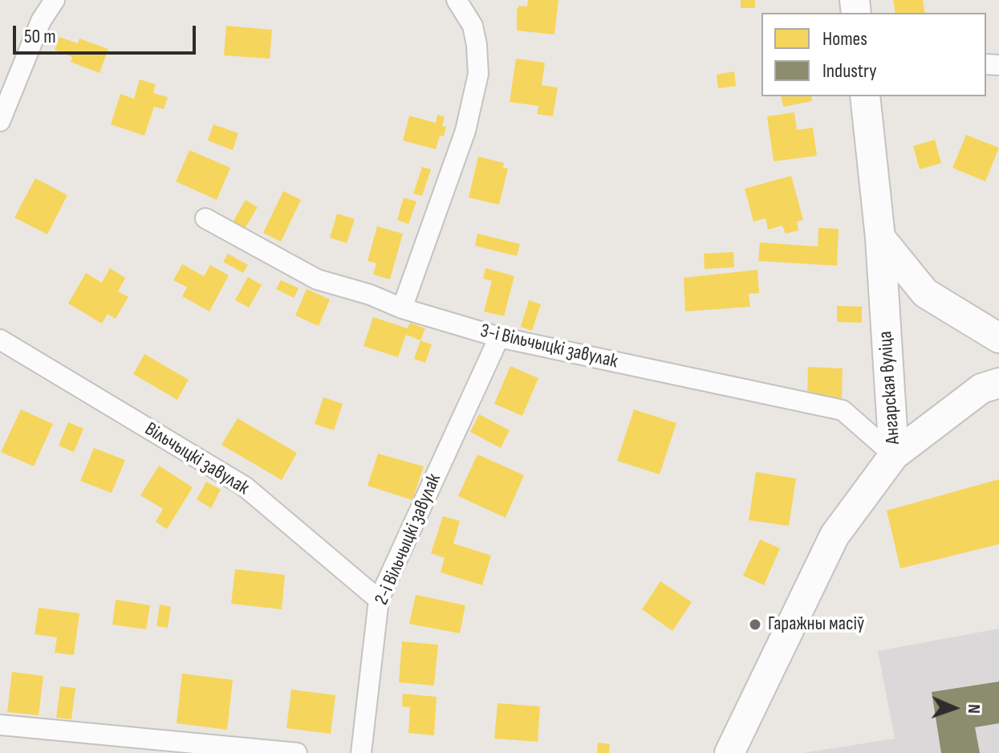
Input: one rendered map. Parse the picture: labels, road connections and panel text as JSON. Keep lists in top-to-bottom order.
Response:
{
  "streets": {
    "street": [
      "3-і Вільчыцкі завулак",
      "Ангарская вуліца",
      "Вільчыцкі завулак",
      "2-і Вільчыцкі завулак"
    ]
  },
  "crossings": [
    ["3-і Вільчыцкі завулак", "Ангарская вуліца"],
    ["3-і Вільчыцкі завулак", "2-і Вільчыцкі завулак"],
    ["Вільчыцкі завулак", "2-і Вільчыцкі завулак"]
  ],
  "places": ["Гаражны масіў"],
  "legend": ["Homes", "Industry"],
  "scale_bar": "50 m",
  "north": "right"
}
